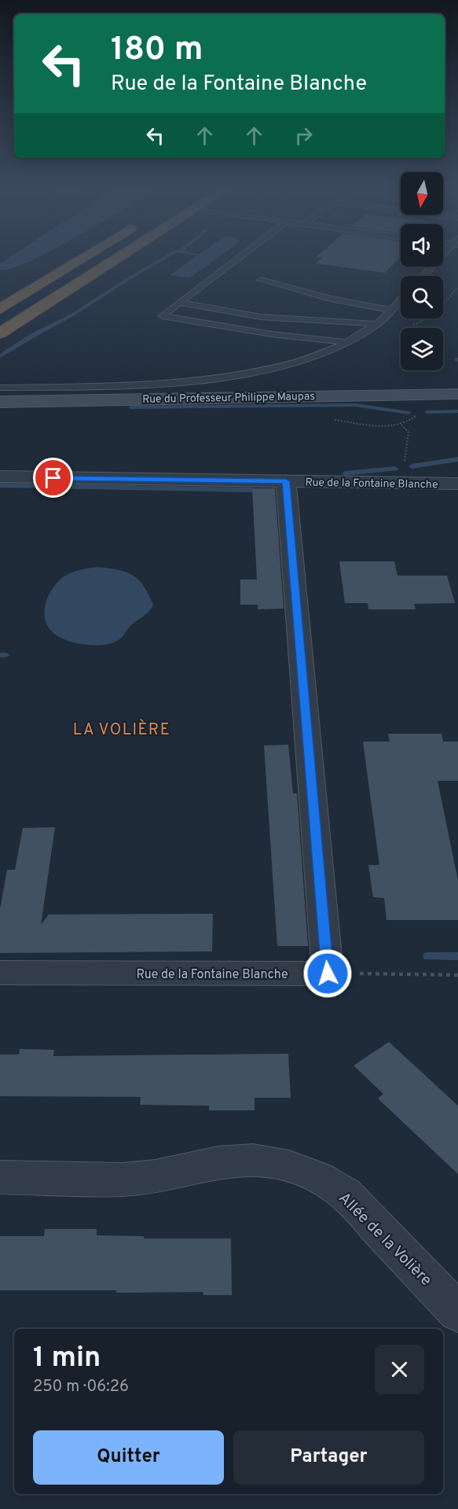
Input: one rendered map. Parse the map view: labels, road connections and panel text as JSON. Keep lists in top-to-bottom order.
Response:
{
  "streets": {
    "street": ["Rue du Professeur Philippe Maupas", "Rue de la Fontaine Blanche", "Allée de la Volière"]
  },
  "districts": ["LA VOLIÈRE"],
  "north": "bottom",
  "page": {
    "turn": ["180 m", "Rue de la Fontaine Blanche"],
    "heading": ["1 min", "250 m · 06:26"],
    "buttons": ["Quitter", "Partager"]
  }
}
